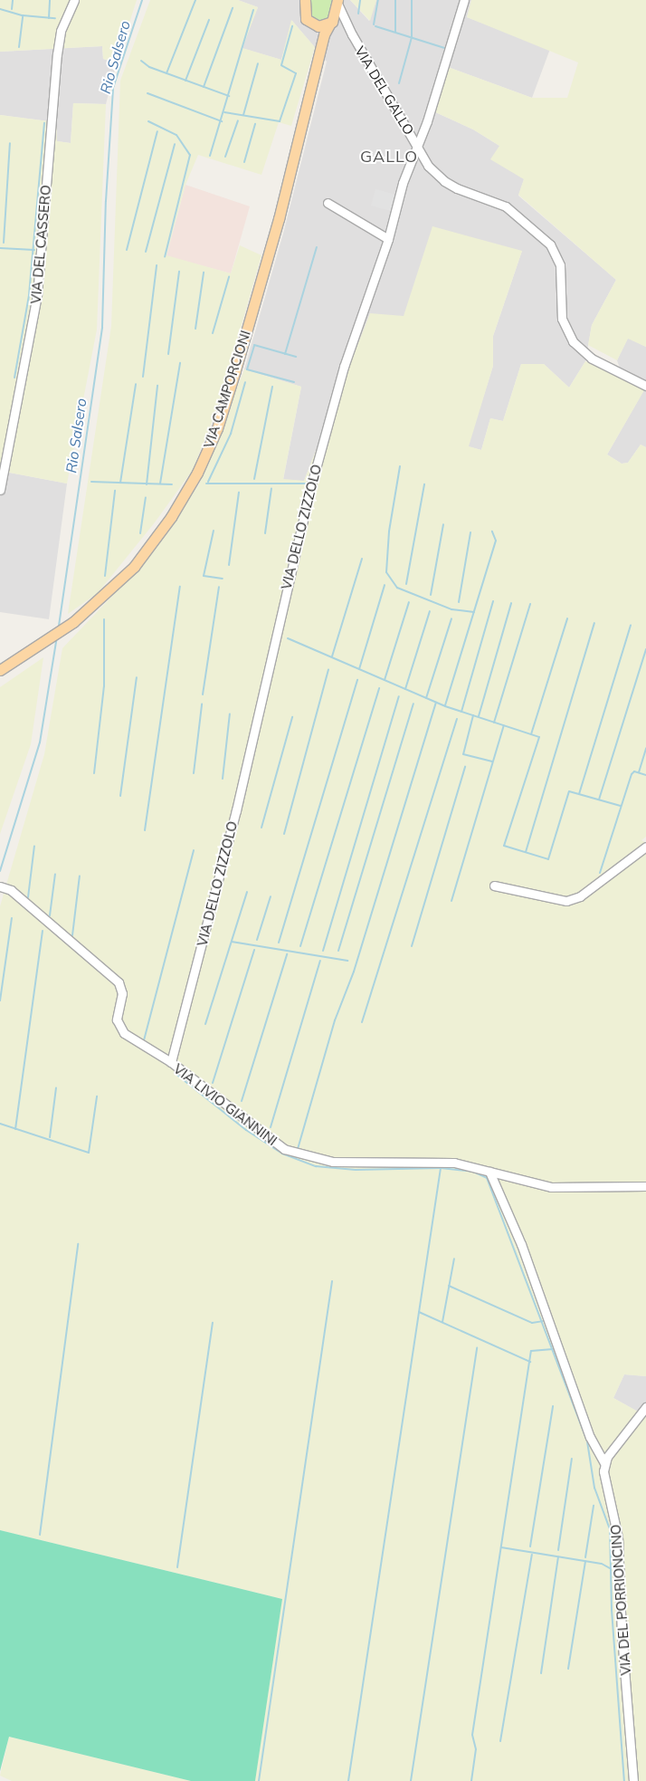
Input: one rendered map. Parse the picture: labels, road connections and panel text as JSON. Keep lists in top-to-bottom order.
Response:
{
  "streets": {
    "main road": ["VIA CAMPORCIONI"],
    "street": [
      "VIA DEL GALLO",
      "VIA DEL CASSERO",
      "VIA DELLO ZIZZOLO",
      "VIA LIVIO GIANNINI",
      "VIA DEL PORRIONCINO"
    ]
  },
  "crossings": [
    ["VIA DEL GALLO", "VIA CAMPORCIONI"],
    ["VIA DEL GALLO", "VIA DELLO ZIZZOLO"],
    ["VIA DELLO ZIZZOLO", "VIA LIVIO GIANNINI"]
  ],
  "districts": ["GALLO"],
  "water": ["Rio Salsero"]
}
